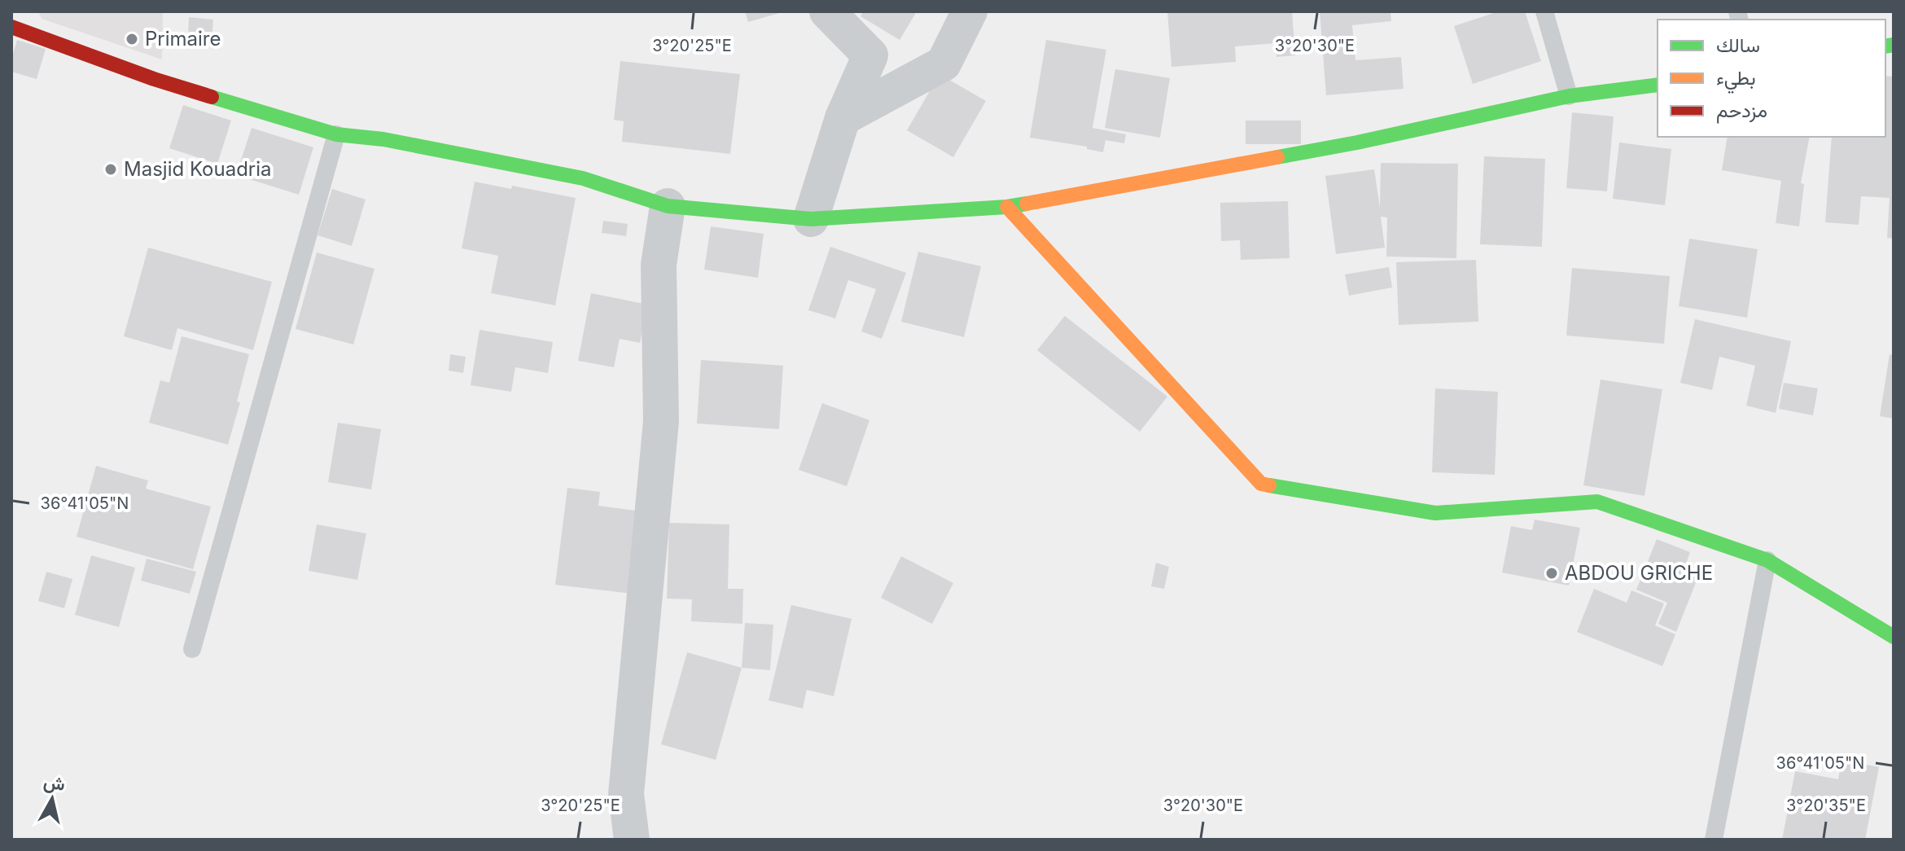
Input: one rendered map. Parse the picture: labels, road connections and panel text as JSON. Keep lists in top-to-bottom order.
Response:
{
  "places": ["Primaire", "Masjid Kouadria", "ABDOU GRICHE"],
  "legend": ["سالك", "بطيء", "مزدحم"],
  "north": "top",
  "coordinates": [
    "3°20'25\"E",
    "3°20'30\"E",
    "36°41'05\"N",
    "3°20'35\"E"
  ]
}
